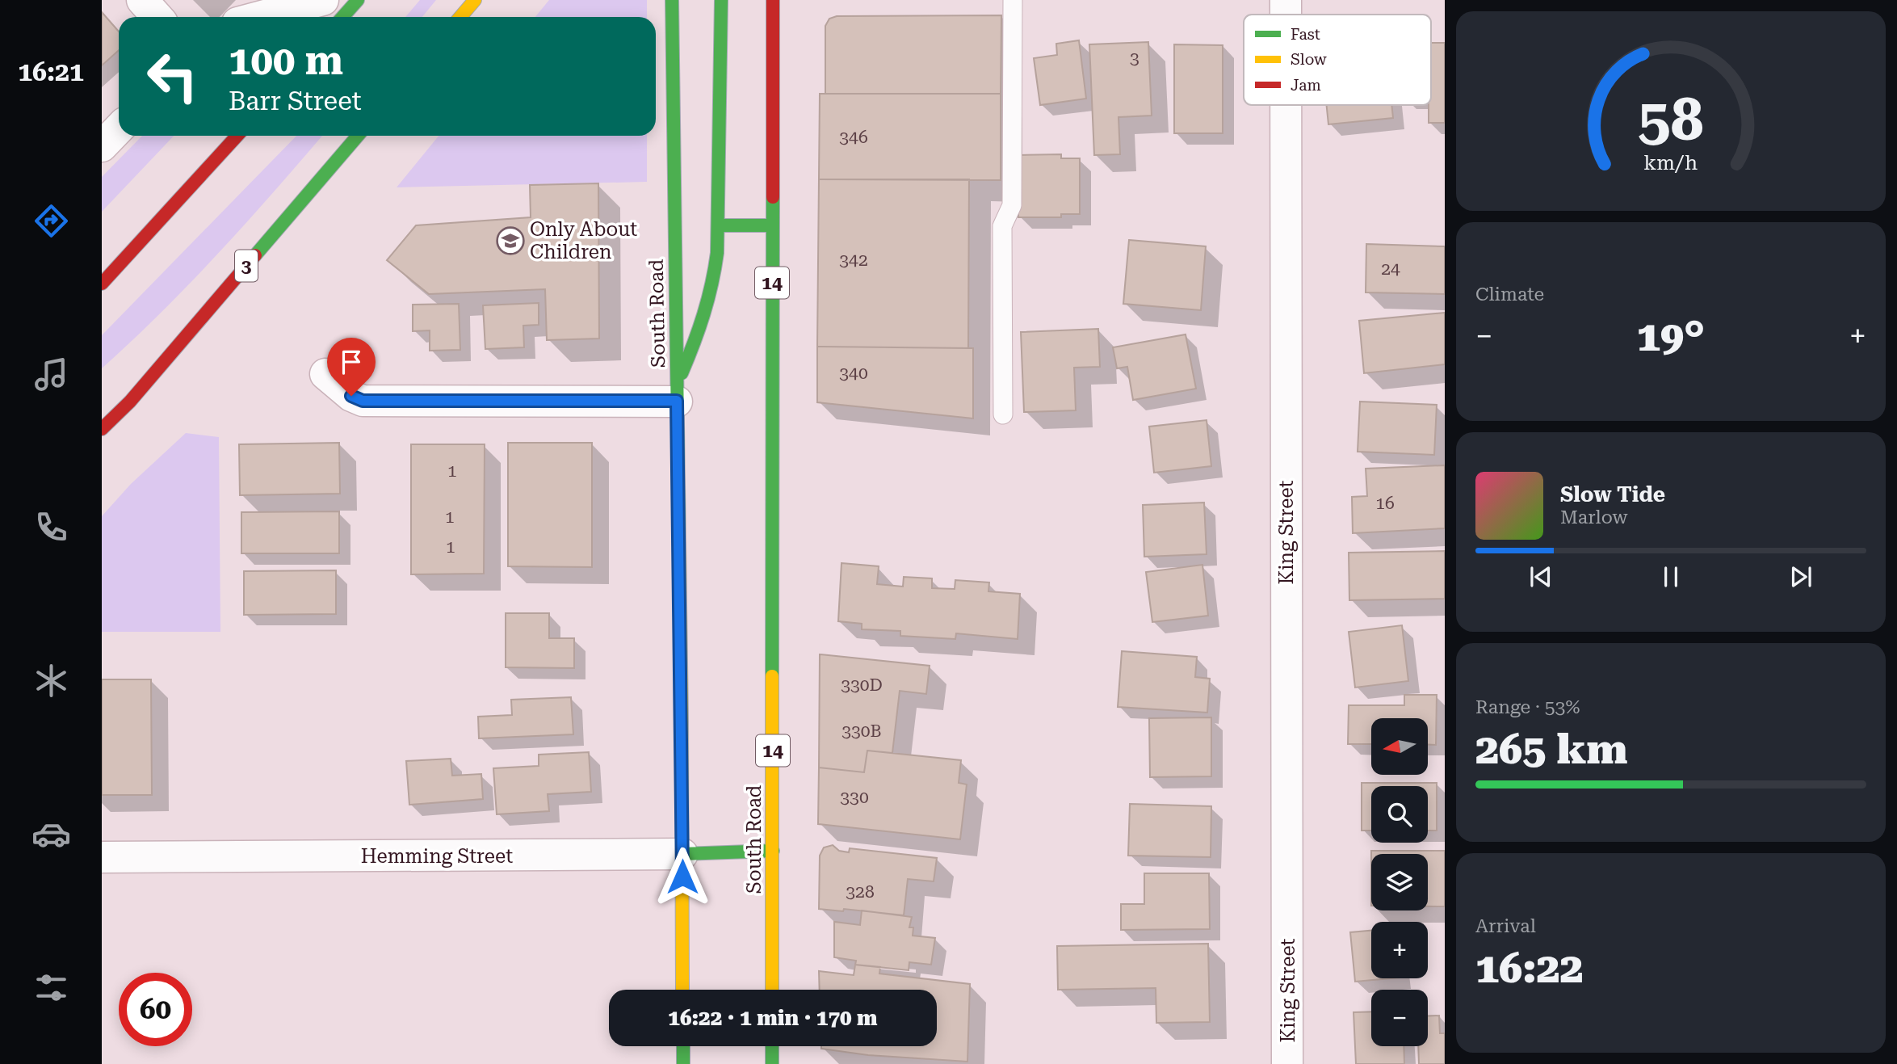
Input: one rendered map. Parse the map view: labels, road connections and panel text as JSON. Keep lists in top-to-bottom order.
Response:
{
  "streets": {
    "main road": [
      "3",
      "14",
      "South Road",
      "Hemming Street"
    ],
    "street": ["King Street"]
  },
  "crossings": [
    ["South Road", "Hemming Street"]
  ],
  "places": {
    "school or university": ["Only About Children"]
  },
  "house_numbers": [
    "3",
    "346",
    "342",
    "24",
    "340",
    "1",
    "16",
    "1",
    "1",
    "330D",
    "330B",
    "330",
    "328"
  ],
  "legend": ["Fast", "Slow", "Jam"],
  "north": "left",
  "page": {
    "tabs": "16:21",
    "turn": ["100 m", "Barr Street"],
    "tile": [
      "Climate",
      ["Range · 53%", "265 km"],
      ["Arrival", "16:22"]
    ],
    "heat": ["−", "19°", "+"],
    "song": ["Slow Tide", "Marlow"],
    "map_buttons": ["+", "−"],
    "limit": "60",
    "trip": "16:22 · 1 min · 170 m",
    "gauge": ["58", "km/h"]
  }
}
